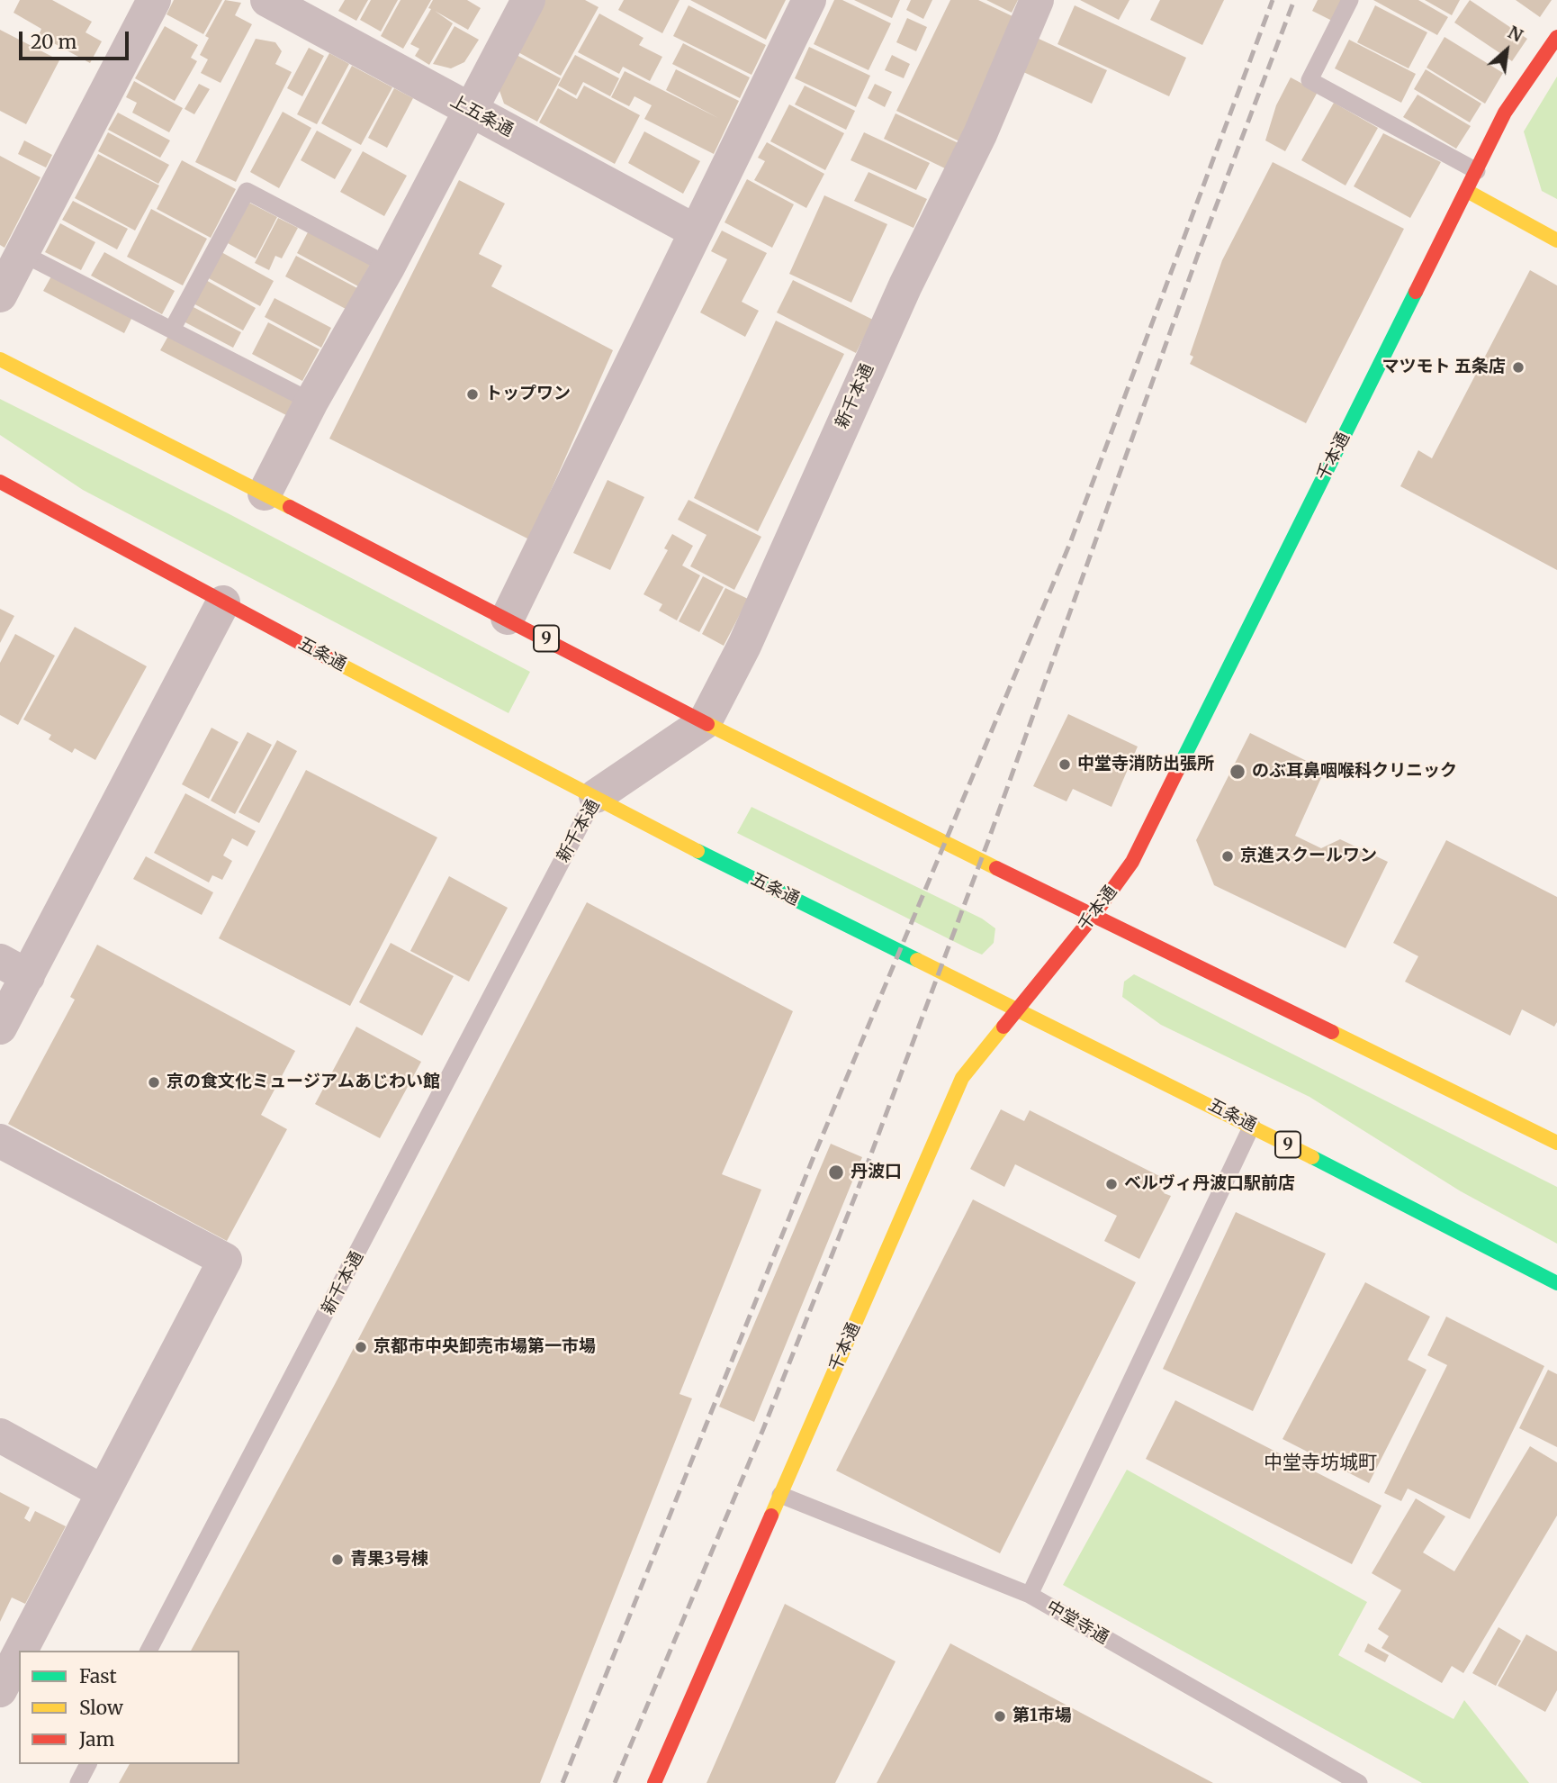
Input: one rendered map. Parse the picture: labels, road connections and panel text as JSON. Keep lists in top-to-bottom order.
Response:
{
  "streets": {
    "main road": ["千本通", "9", "五条通"],
    "street": ["上五条通", "新千本通"],
    "lane": ["中堂寺通"]
  },
  "crossings": [
    ["新千本通", "9"],
    ["新千本通", "五条通"],
    ["千本通", "9"],
    ["千本通", "五条通"],
    ["千本通", "中堂寺通"]
  ],
  "districts": ["中堂寺坊城町"],
  "places": [
    "マツモト 五条店",
    "トップワン",
    "中堂寺消防出張所",
    "のぶ耳鼻咽喉科クリニック",
    "京進スクールワン",
    "京の食文化ミュージアムあじわい館",
    "丹波口",
    "ベルヴィ丹波口駅前店",
    "京都市中央卸売市場第一市場",
    "青果3号棟",
    "第1市場"
  ],
  "legend": ["Fast", "Slow", "Jam"],
  "scale_bar": "20 m",
  "north": "top right"
}
